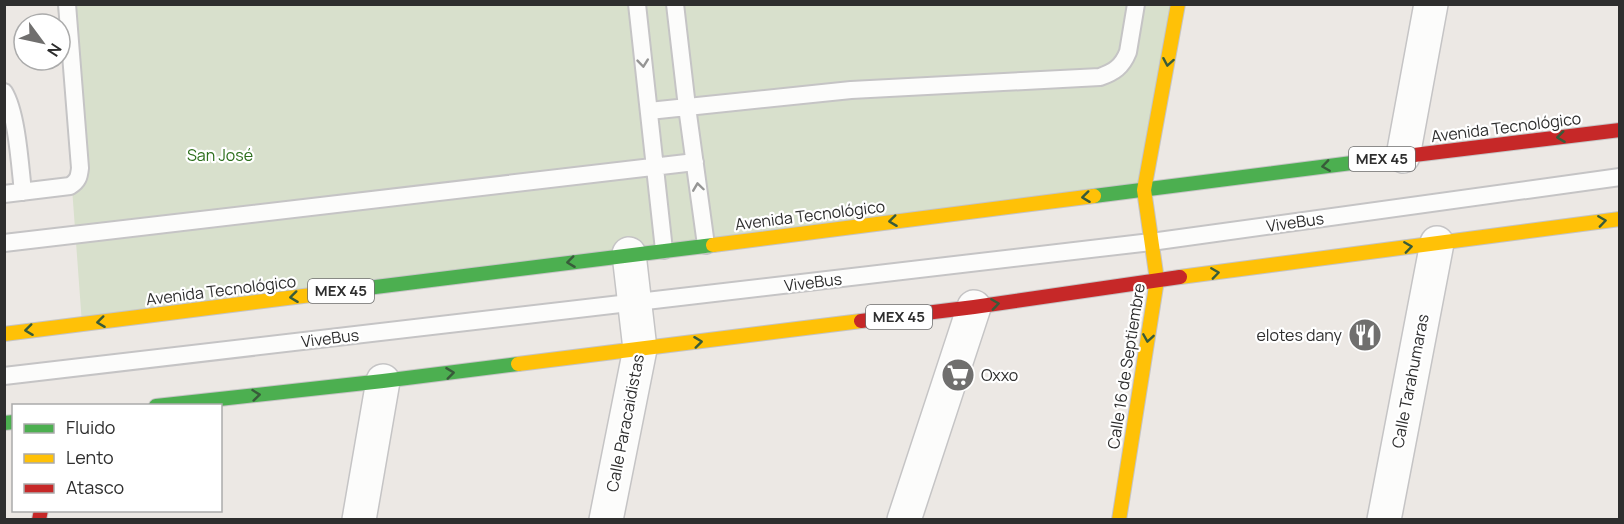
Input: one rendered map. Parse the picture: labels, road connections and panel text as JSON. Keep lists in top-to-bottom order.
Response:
{
  "streets": {
    "main road": ["Avenida Tecnológico", "MEX 45", "Calle 16 de Septiembre"],
    "street": ["Calle Tarahumaras", "Calle Paracaidistas"],
    "lane": ["ViveBus"]
  },
  "crossings": [
    ["Avenida Tecnológico", "Calle 16 de Septiembre"],
    ["Avenida Tecnológico", "Calle Paracaidistas"],
    ["MEX 45", "Calle 16 de Septiembre"],
    ["MEX 45", "Calle Tarahumaras"],
    ["MEX 45", "Calle Paracaidistas"],
    ["ViveBus", "Calle 16 de Septiembre"],
    ["ViveBus", "Calle Paracaidistas"]
  ],
  "one_way": ["Calle 16 de Septiembre"],
  "parks": ["San José"],
  "places": {
    "restaurant": ["elotes dany"],
    "supermarket": ["Oxxo"]
  },
  "legend": ["Fluido", "Lento", "Atasco"],
  "north": "bottom right"
}
